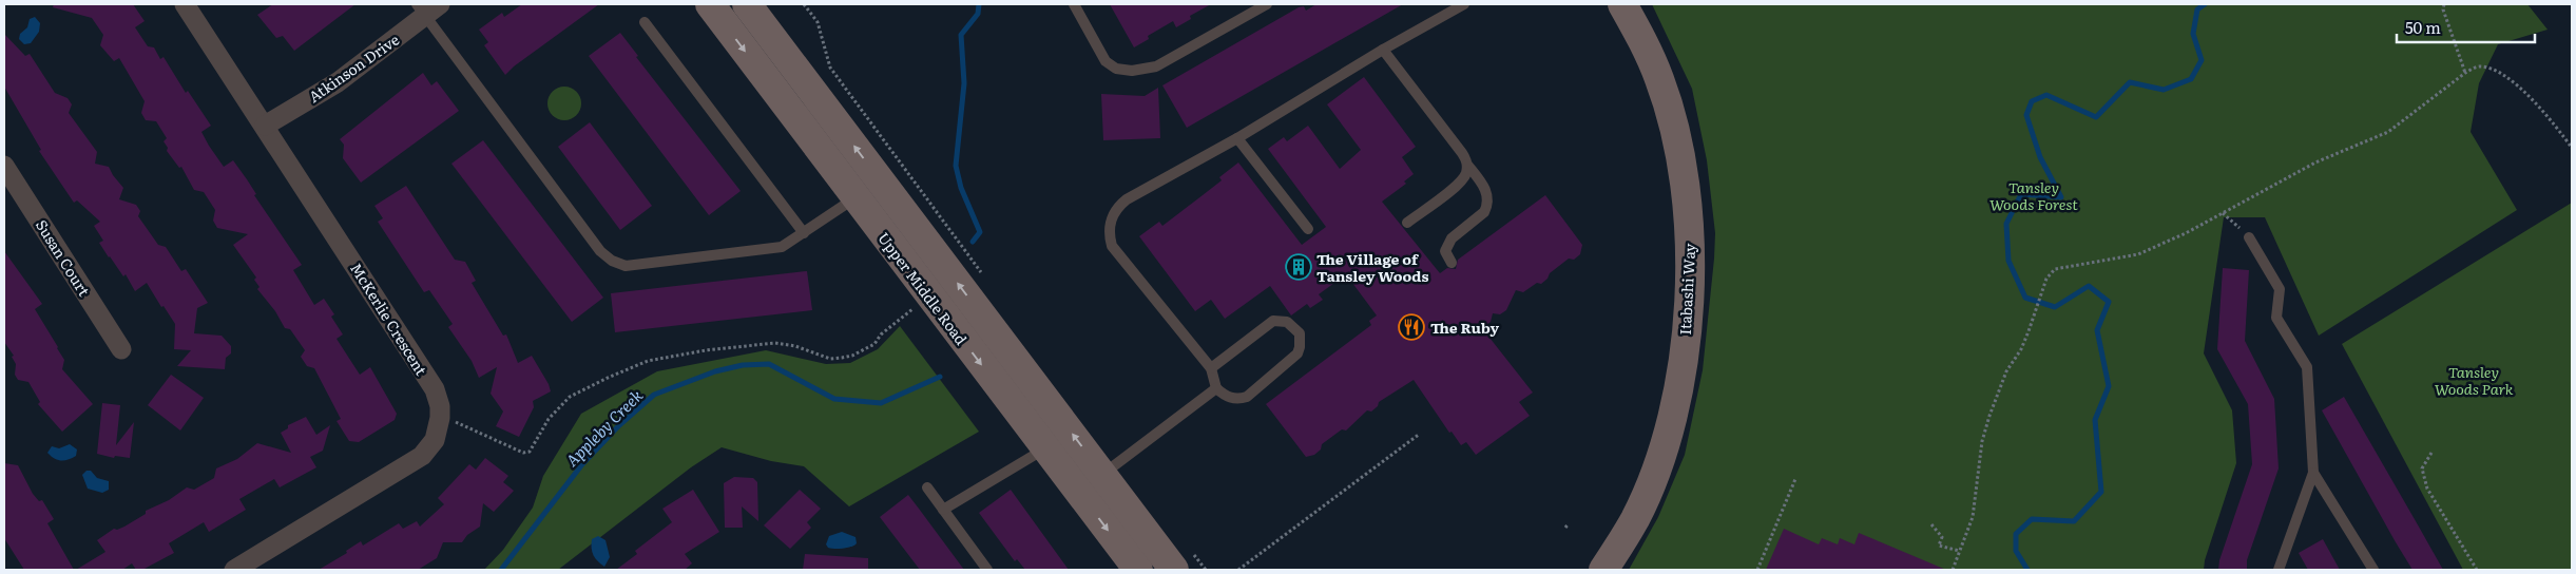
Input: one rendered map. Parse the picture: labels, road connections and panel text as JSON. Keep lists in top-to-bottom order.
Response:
{
  "streets": {
    "main road": ["Upper Middle Road", "Itabashi Way"],
    "street": ["Atkinson Drive", "Susan Court", "McKerlie Crescent"]
  },
  "crossings": [
    ["Atkinson Drive", "McKerlie Crescent"]
  ],
  "water": ["Appleby Creek"],
  "parks": ["Tansley Woods Forest", "Tansley Woods Park"],
  "places": {
    "building": ["The Village of Tansley Woods"],
    "restaurant": ["The Ruby"]
  },
  "scale_bar": "50 m"
}
